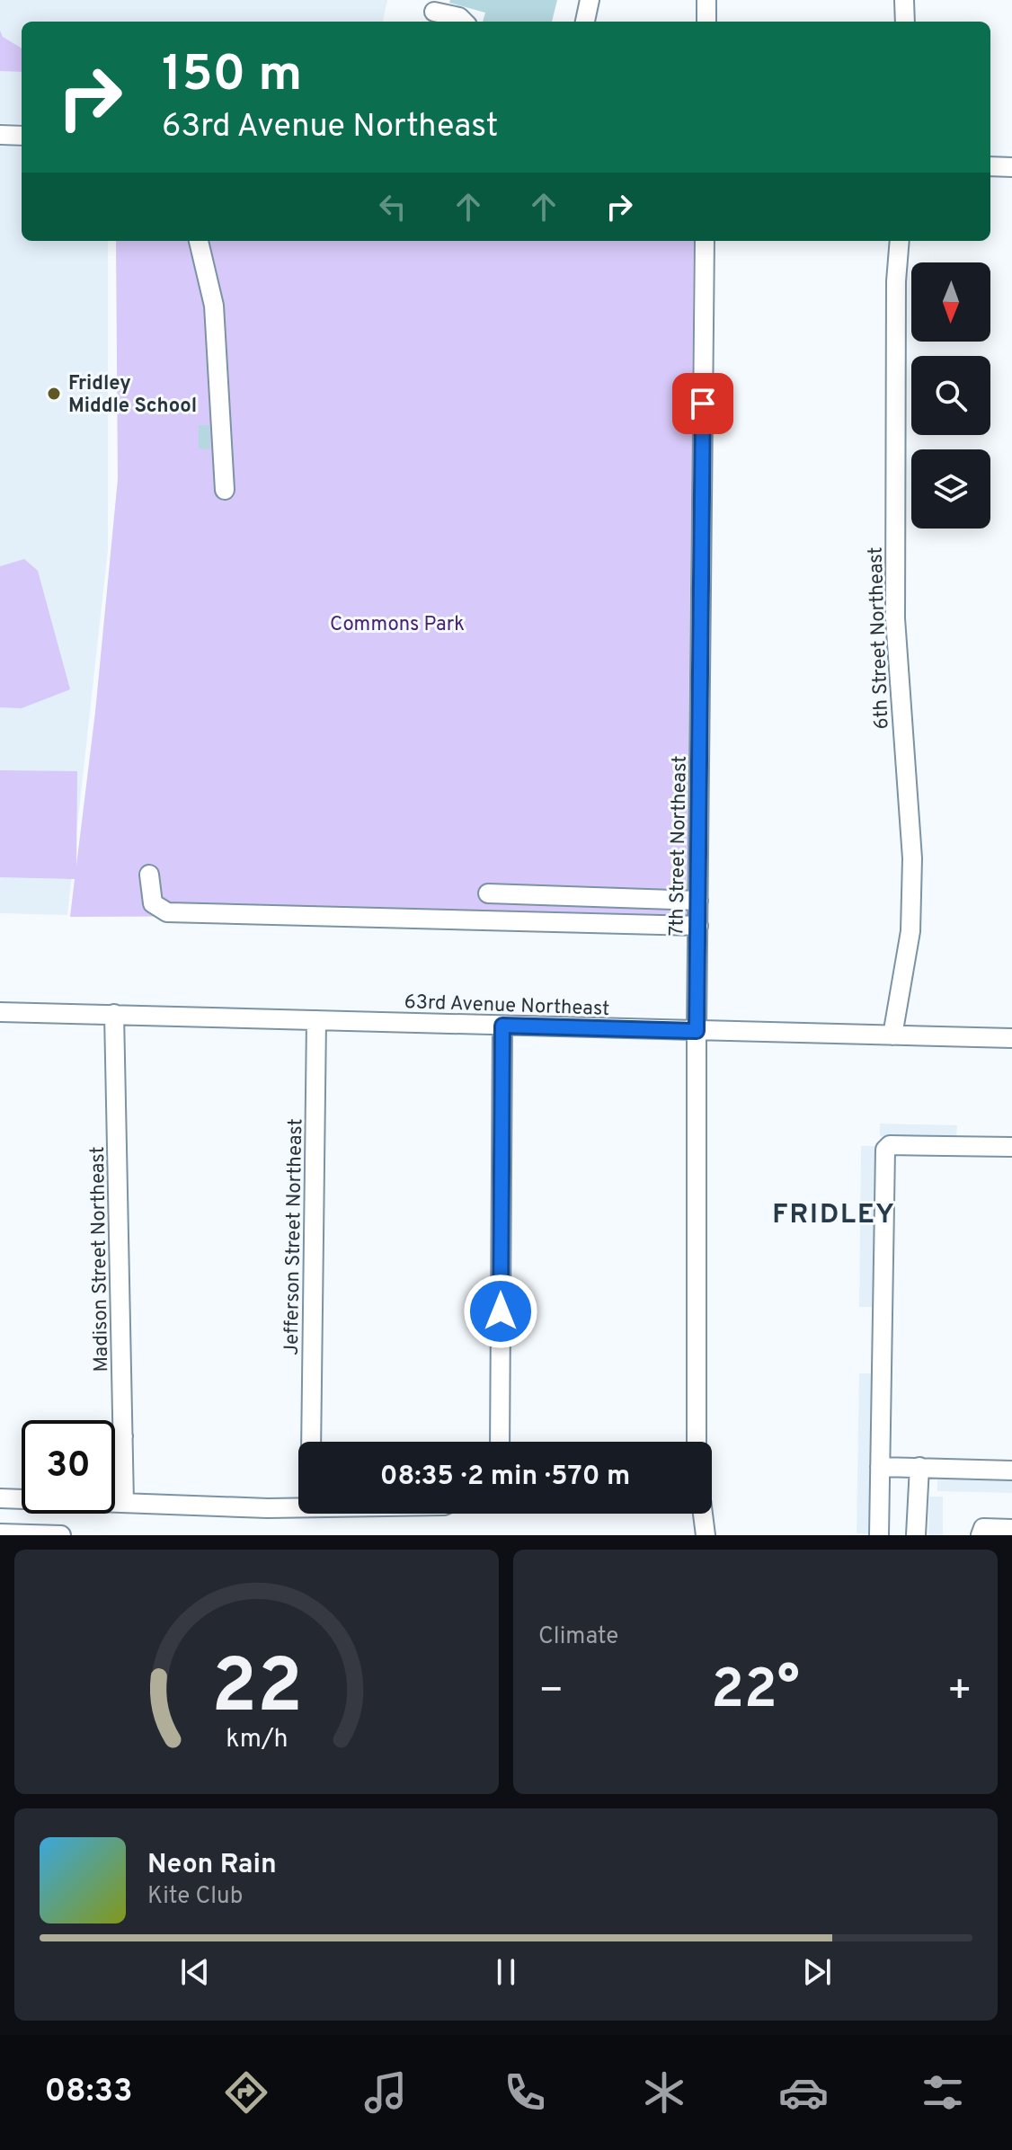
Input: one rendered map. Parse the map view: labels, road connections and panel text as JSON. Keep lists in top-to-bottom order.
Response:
{
  "streets": {
    "street": [
      "6th Street Northeast",
      "7th Street Northeast",
      "63rd Avenue Northeast",
      "Jefferson Street Northeast",
      "Madison Street Northeast"
    ]
  },
  "crossings": [
    ["6th Street Northeast", "63rd Avenue Northeast"],
    ["7th Street Northeast", "63rd Avenue Northeast"],
    ["63rd Avenue Northeast", "Jefferson Street Northeast"],
    ["63rd Avenue Northeast", "Madison Street Northeast"]
  ],
  "districts": ["FRIDLEY"],
  "parks": ["Commons Park"],
  "places": ["Fridley Middle School"],
  "north": "bottom",
  "page": {
    "turn": ["150 m", "63rd Avenue Northeast"],
    "limit": "30",
    "trip": "08:35 · 2 min · 570 m",
    "tile": "Climate",
    "heat": ["−", "22°", "+"],
    "song": ["Neon Rain", "Kite Club"],
    "tabs": "08:33",
    "gauge": ["22", "km/h"]
  }
}
